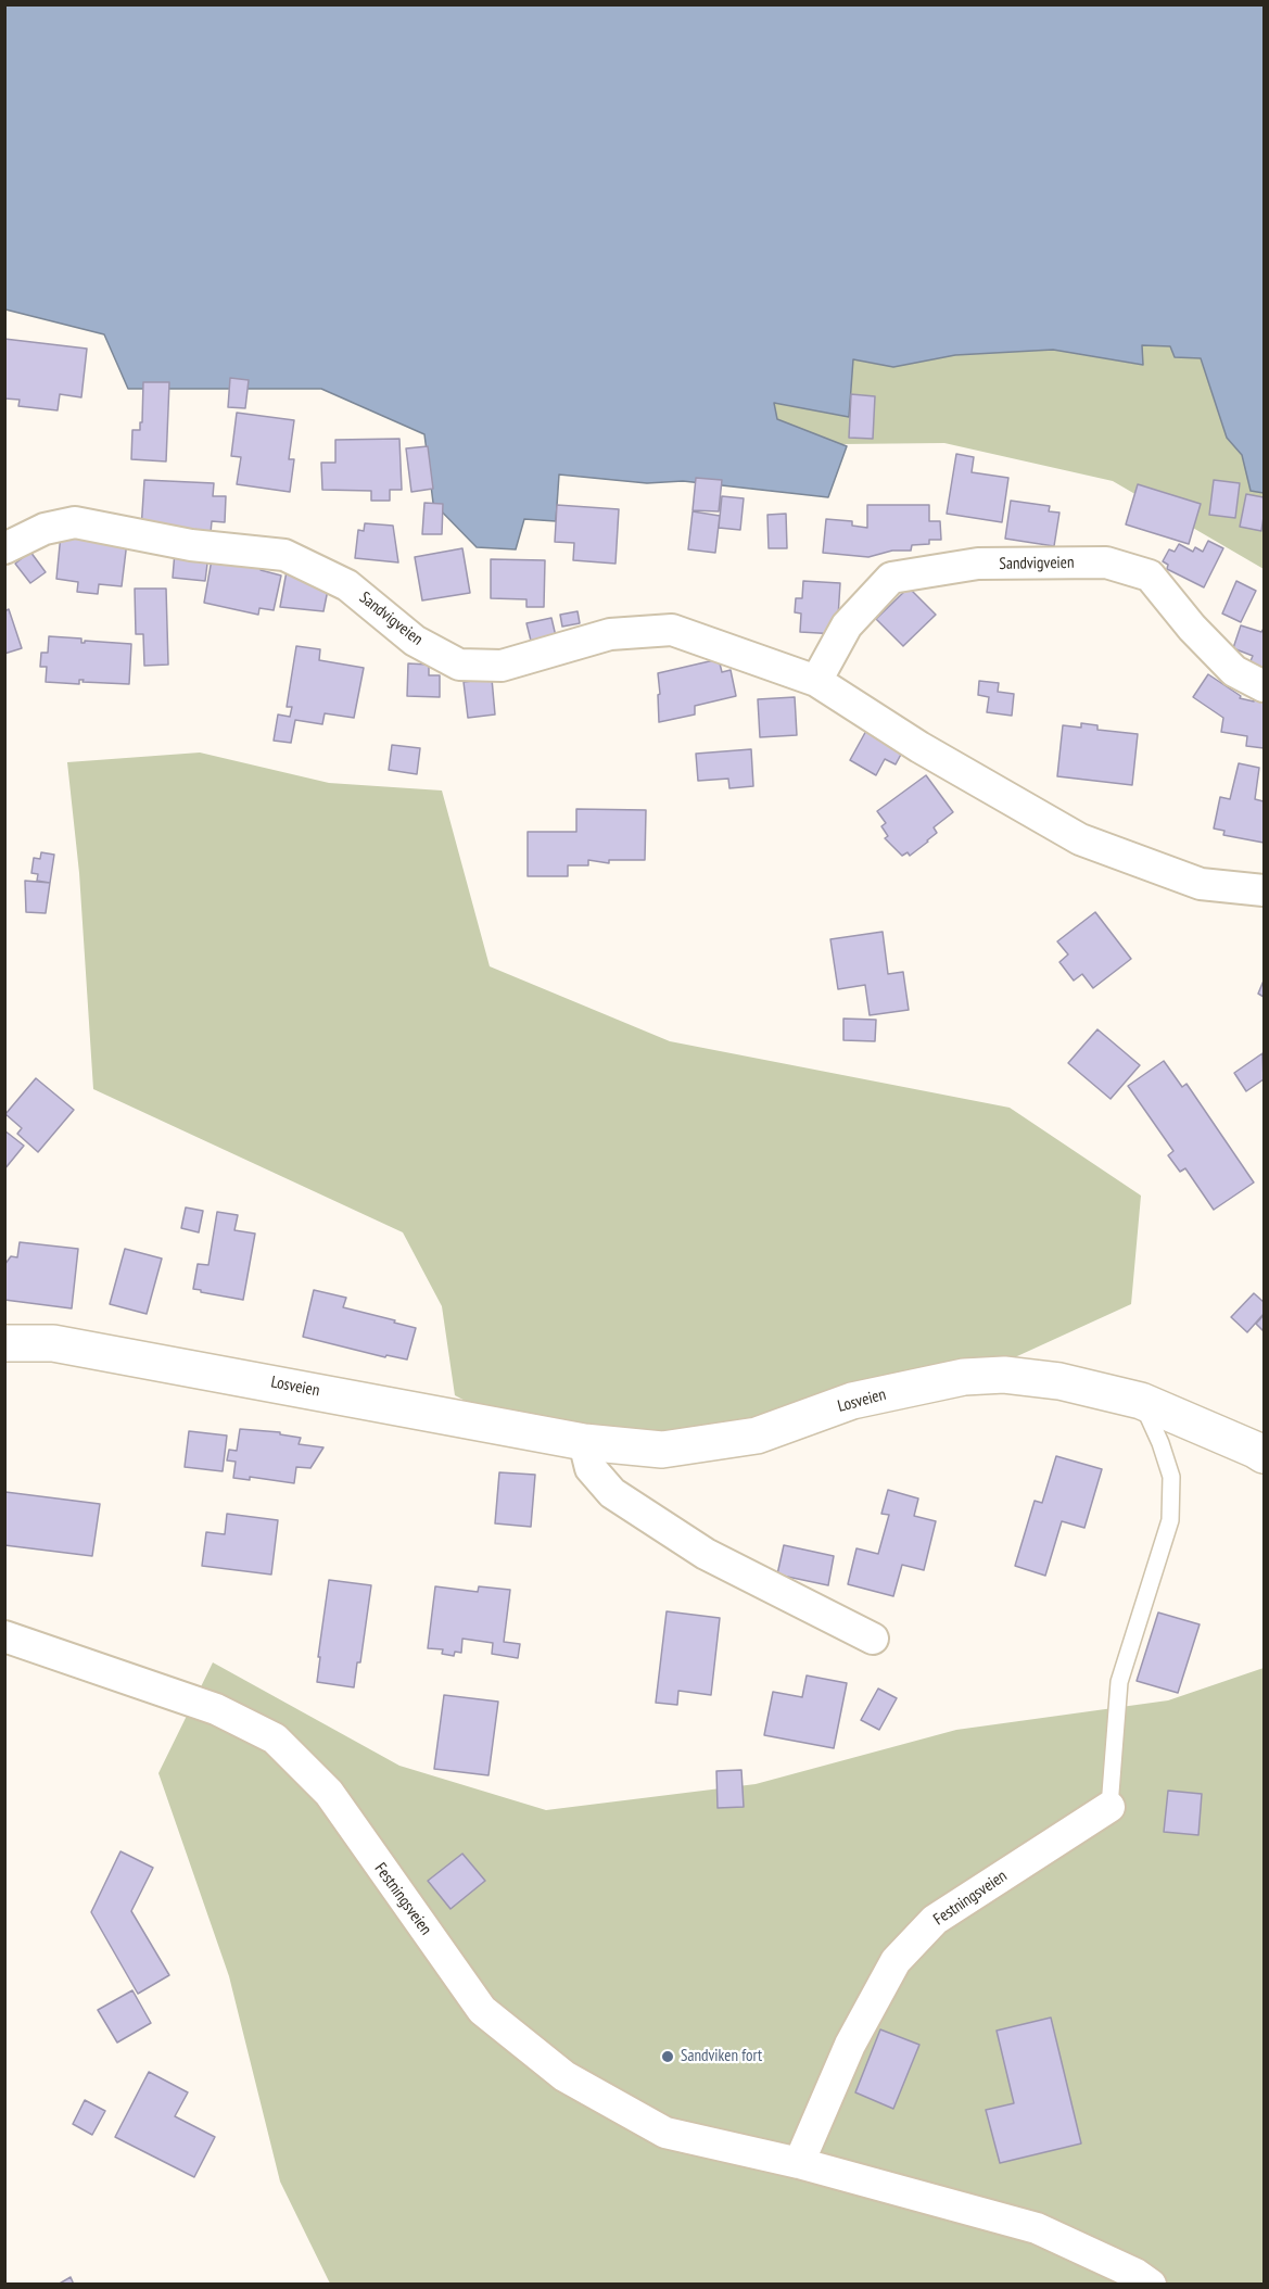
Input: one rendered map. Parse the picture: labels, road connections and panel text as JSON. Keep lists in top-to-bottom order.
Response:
{
  "streets": {
    "street": ["Sandvigveien", "Losveien", "Festningsveien"]
  },
  "places": ["Sandviken fort"]
}
